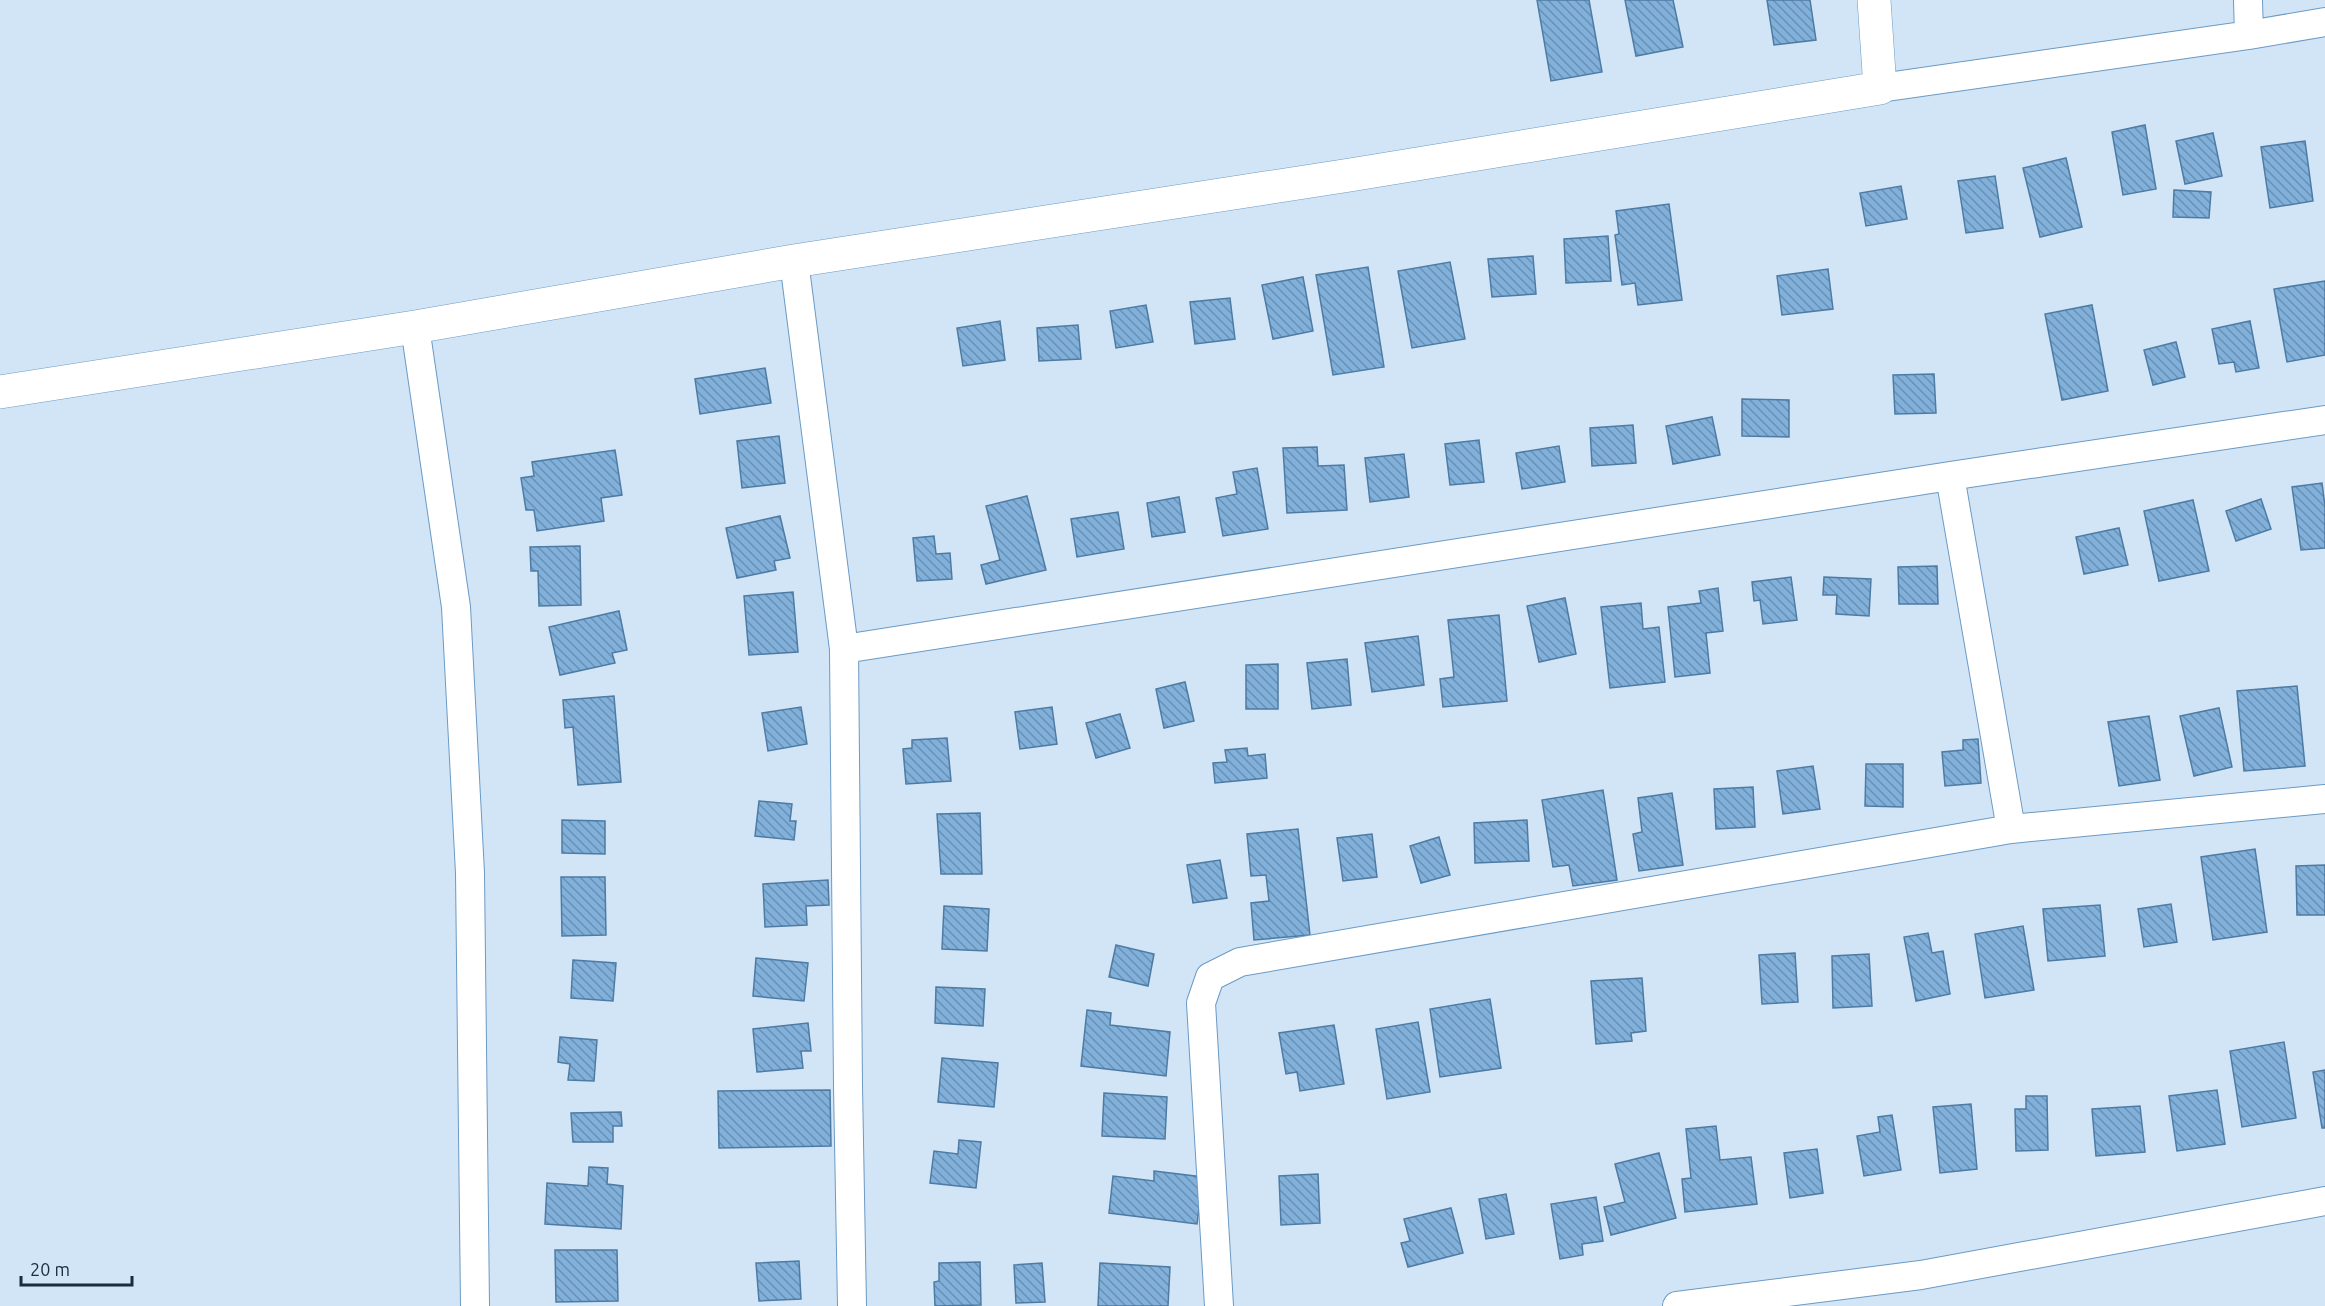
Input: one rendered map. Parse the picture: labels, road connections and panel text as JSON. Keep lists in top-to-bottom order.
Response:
{
  "scale_bar": "20 m"
}
